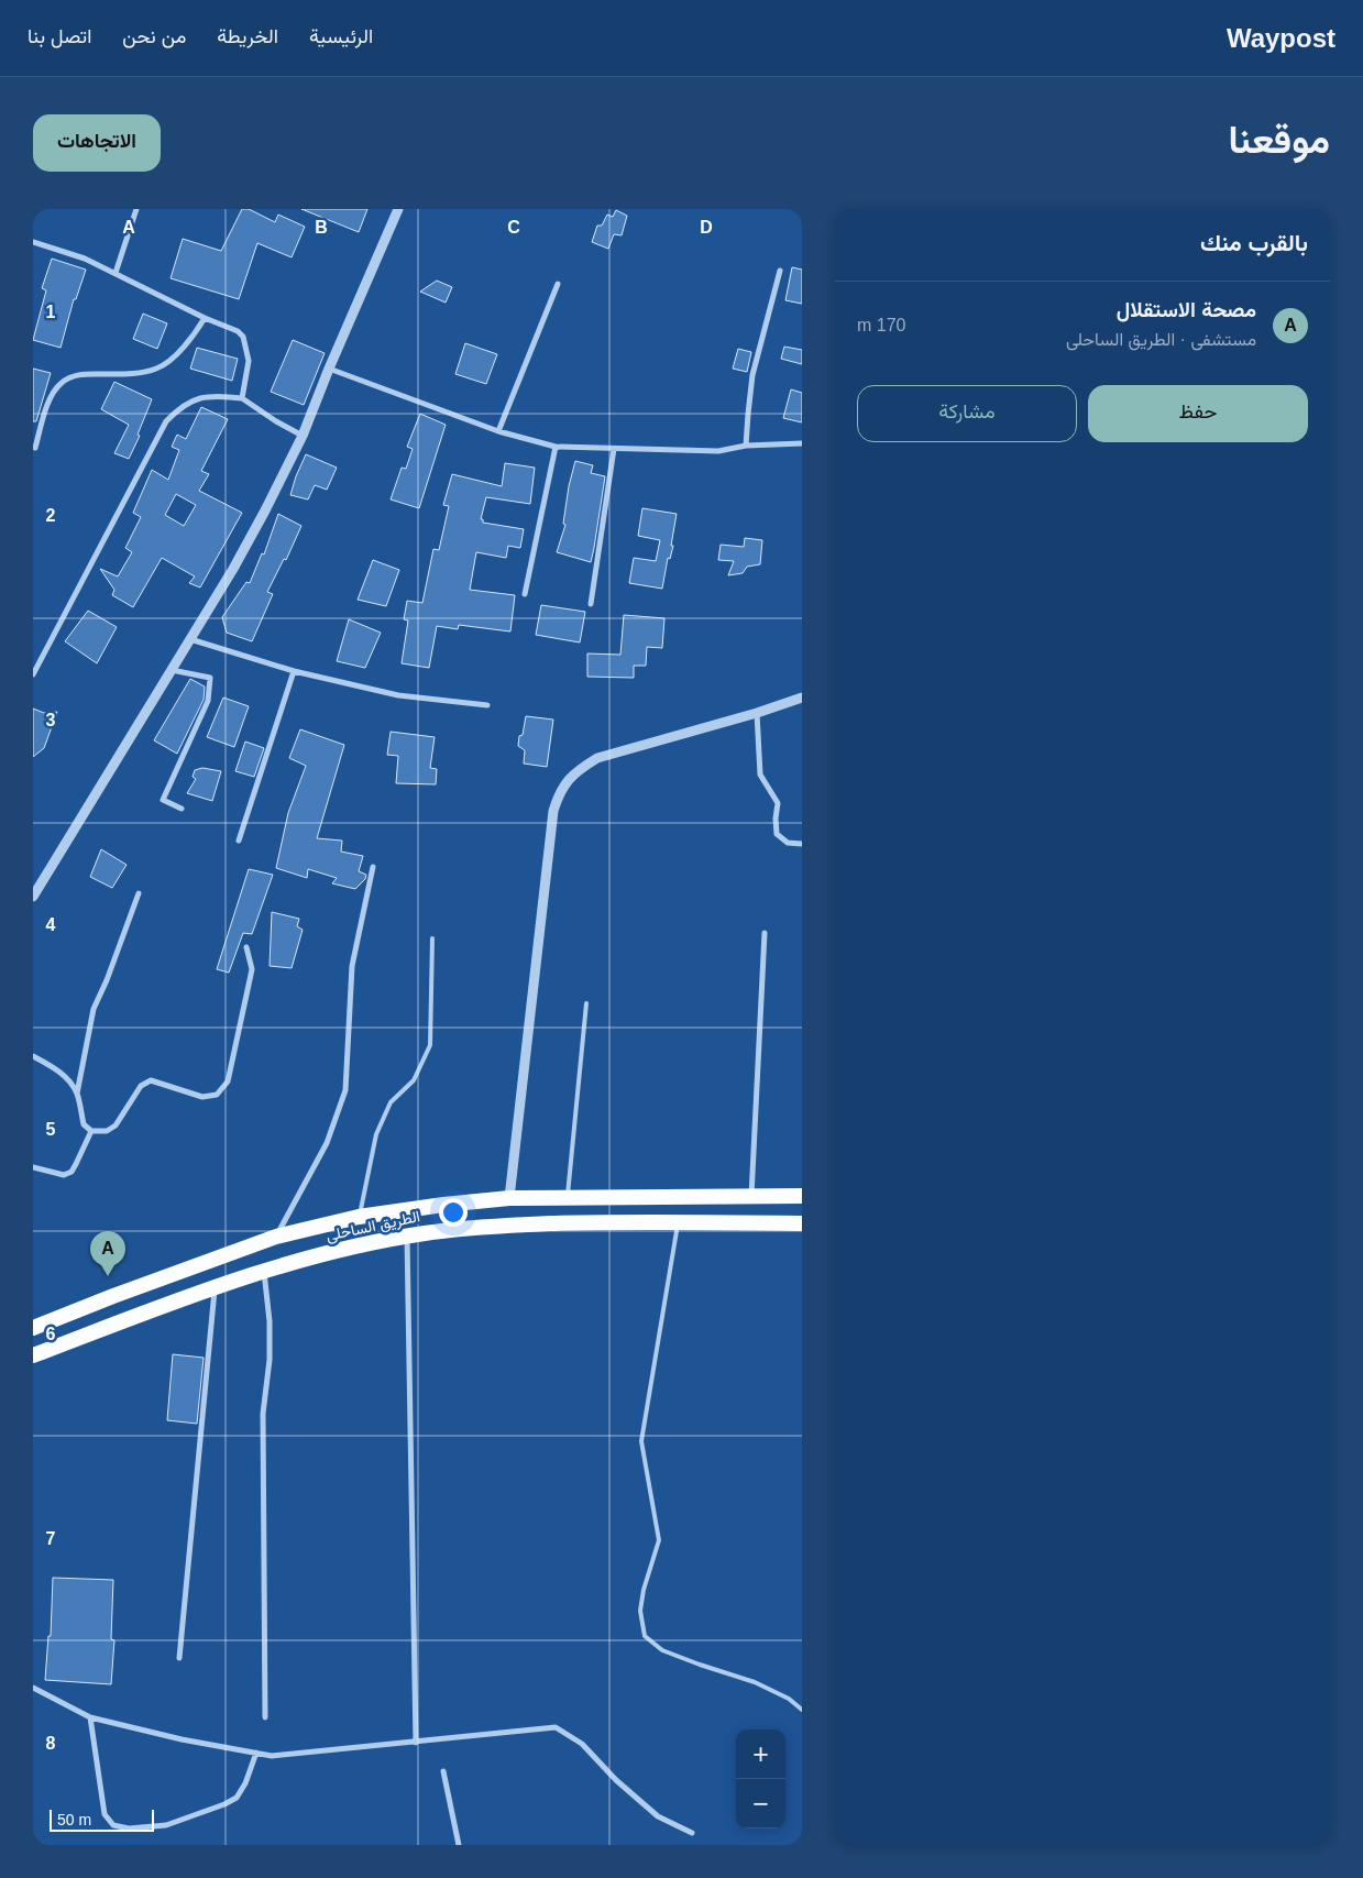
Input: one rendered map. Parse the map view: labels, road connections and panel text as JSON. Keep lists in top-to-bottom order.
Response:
{
  "streets": {
    "highway": ["الطريق الساحلى"]
  },
  "scale_bar": "50 m",
  "page": {
    "header": "Waypost",
    "nav": [
      "الرئيسية",
      "الخريطة",
      "من نحن",
      "اتصل بنا"
    ],
    "title": "موقعنا",
    "buttons": [
      "الاتجاهات",
      ["حفظ", "مشاركة"]
    ],
    "heading": "بالقرب منك",
    "list": [
      {
        "mark": "A",
        "name": "مصحة الاستقلال",
        "note": "مستشفى · الطريق الساحلى",
        "value": "170 m"
      }
    ],
    "pins": "A",
    "map_buttons": ["+", "−"],
    "scale": "50 m"
  },
  "grid": {
    "columns": [
      "A",
      "B",
      "C",
      "D"
    ],
    "rows": [
      "1",
      "2",
      "3",
      "4",
      "5",
      "6",
      "7",
      "8"
    ]
  }
}
